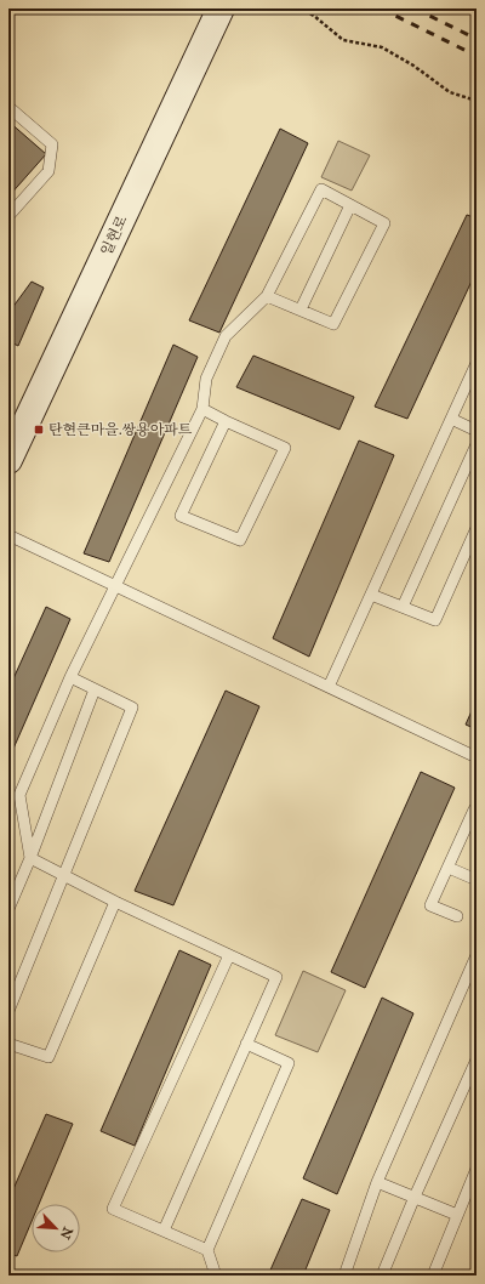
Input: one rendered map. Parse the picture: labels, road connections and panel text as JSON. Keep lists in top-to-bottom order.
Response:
{
  "streets": {
    "main road": ["일현로"]
  },
  "places": {
    "transit": ["탄현큰마을.쌍용아파트"]
  },
  "north": "bottom right"
}
